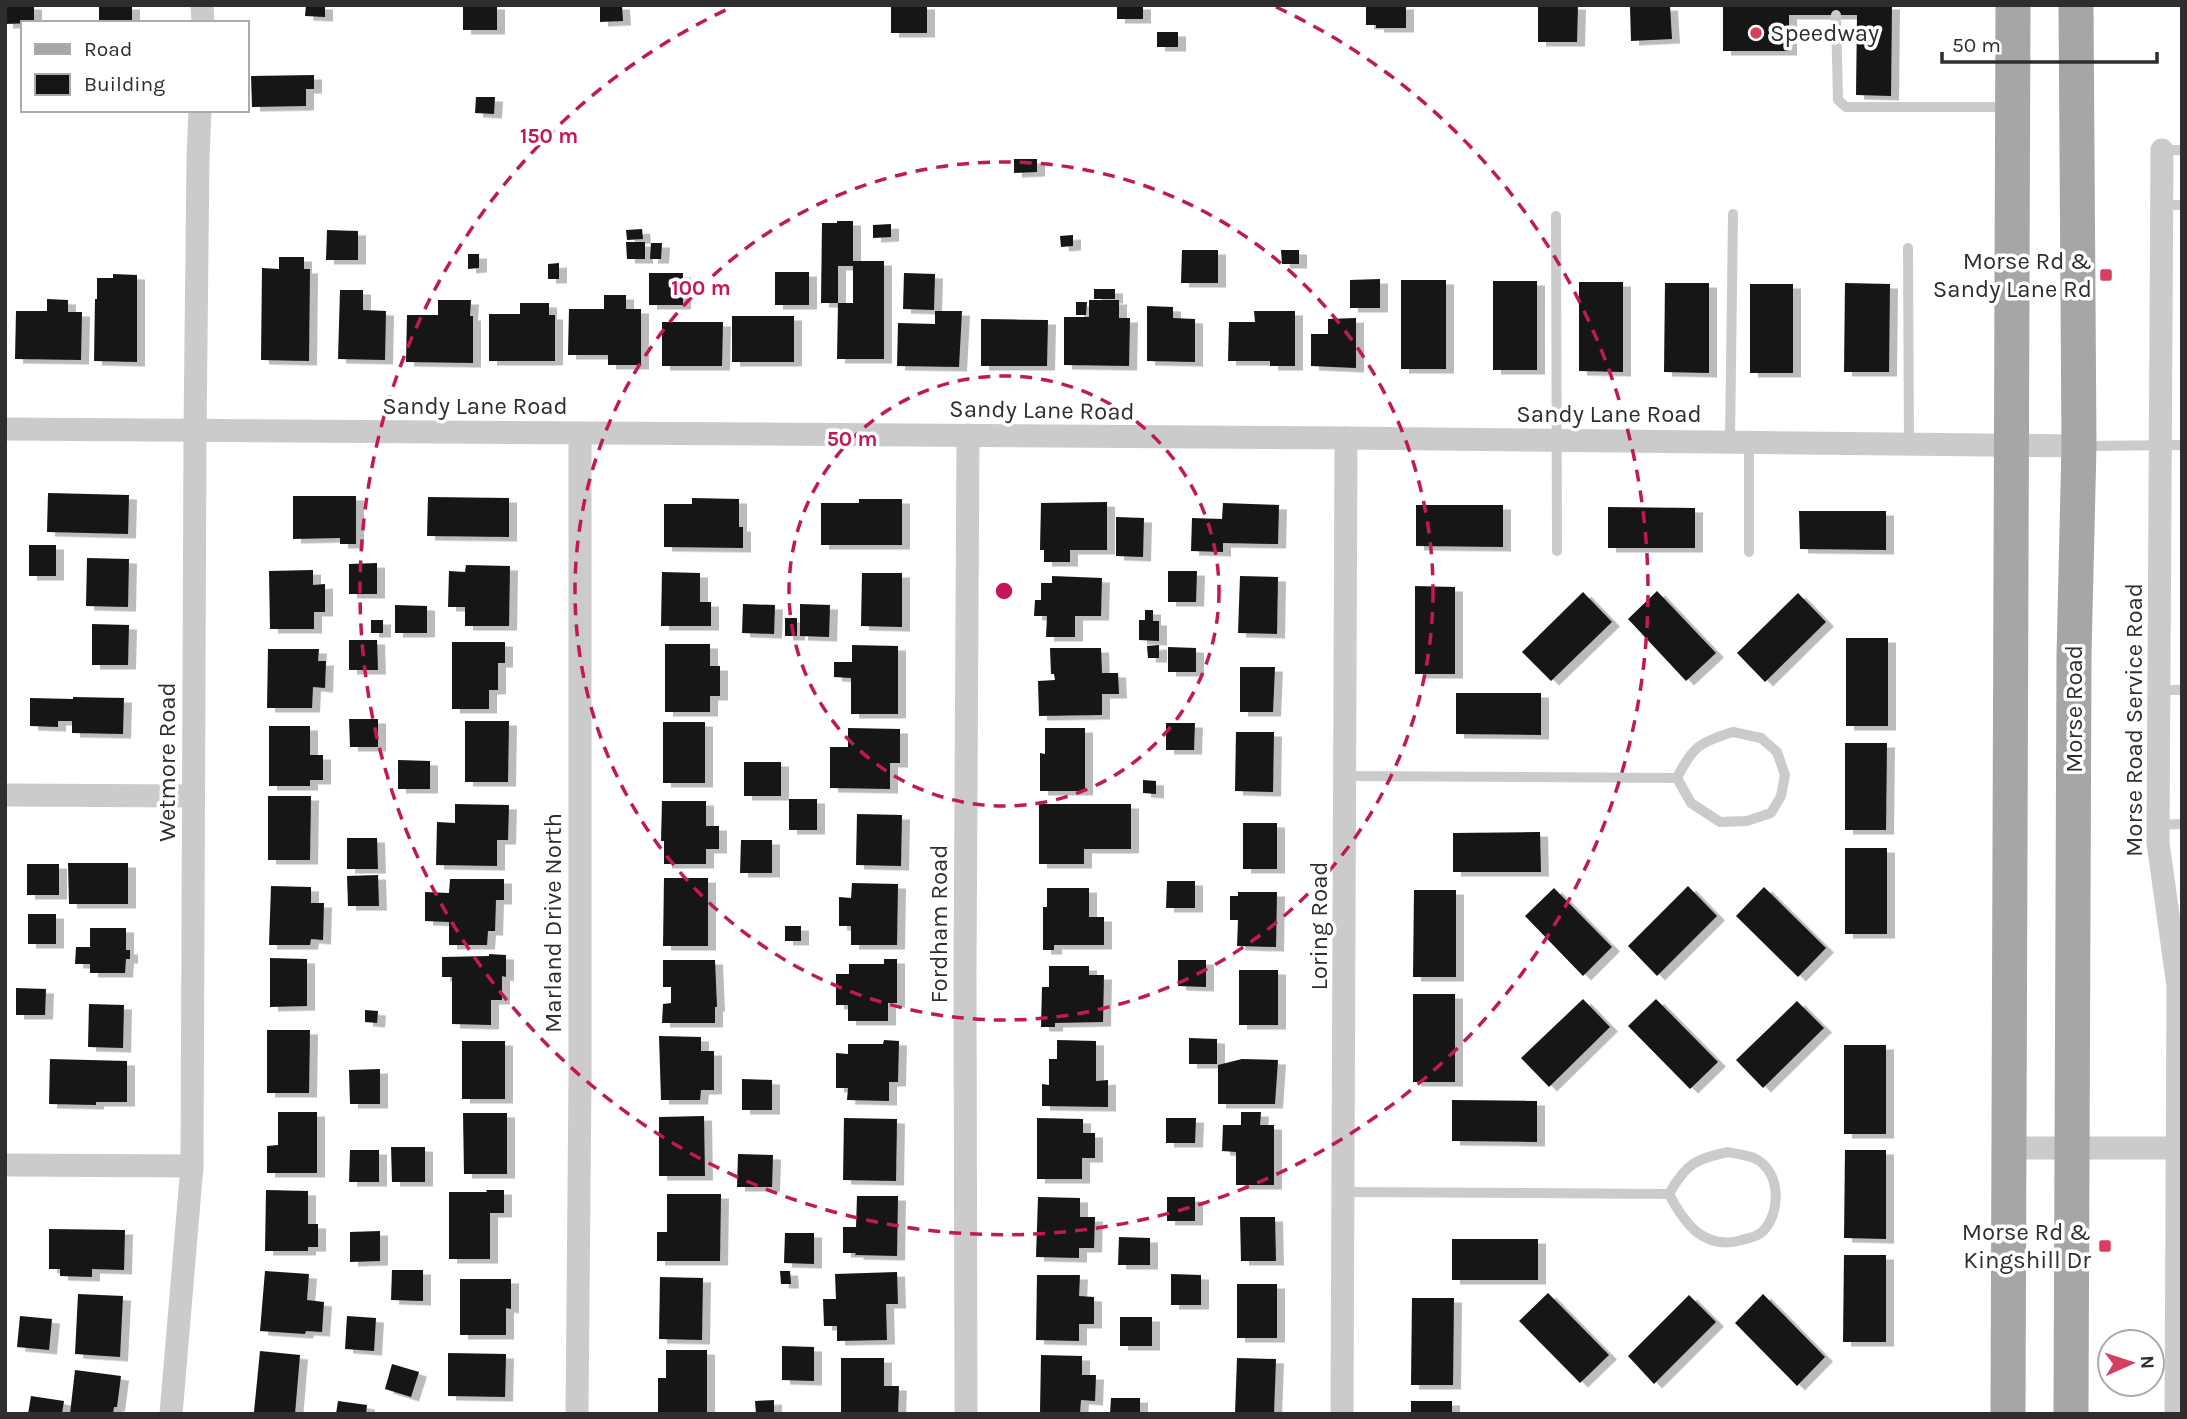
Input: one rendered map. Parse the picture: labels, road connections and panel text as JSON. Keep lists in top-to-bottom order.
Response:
{
  "streets": {
    "main road": ["Morse Road"],
    "street": [
      "Sandy Lane Road",
      "Morse Road Service Road",
      "Wetmore Road",
      "Marland Drive North",
      "Fordham Road",
      "Loring Road"
    ]
  },
  "crossings": [
    ["Sandy Lane Road", "Morse Road"],
    ["Sandy Lane Road", "Wetmore Road"],
    ["Sandy Lane Road", "Marland Drive North"],
    ["Sandy Lane Road", "Fordham Road"],
    ["Sandy Lane Road", "Loring Road"]
  ],
  "places": {
    "other": ["Speedway"],
    "transit": ["Morse Rd & Sandy Lane Rd", "Morse Rd & Kingshill Dr"]
  },
  "legend": ["Road", "Building"],
  "scale_bar": "50 m",
  "north": "right",
  "rings": ["150 m", "100 m", "50 m"]
}
